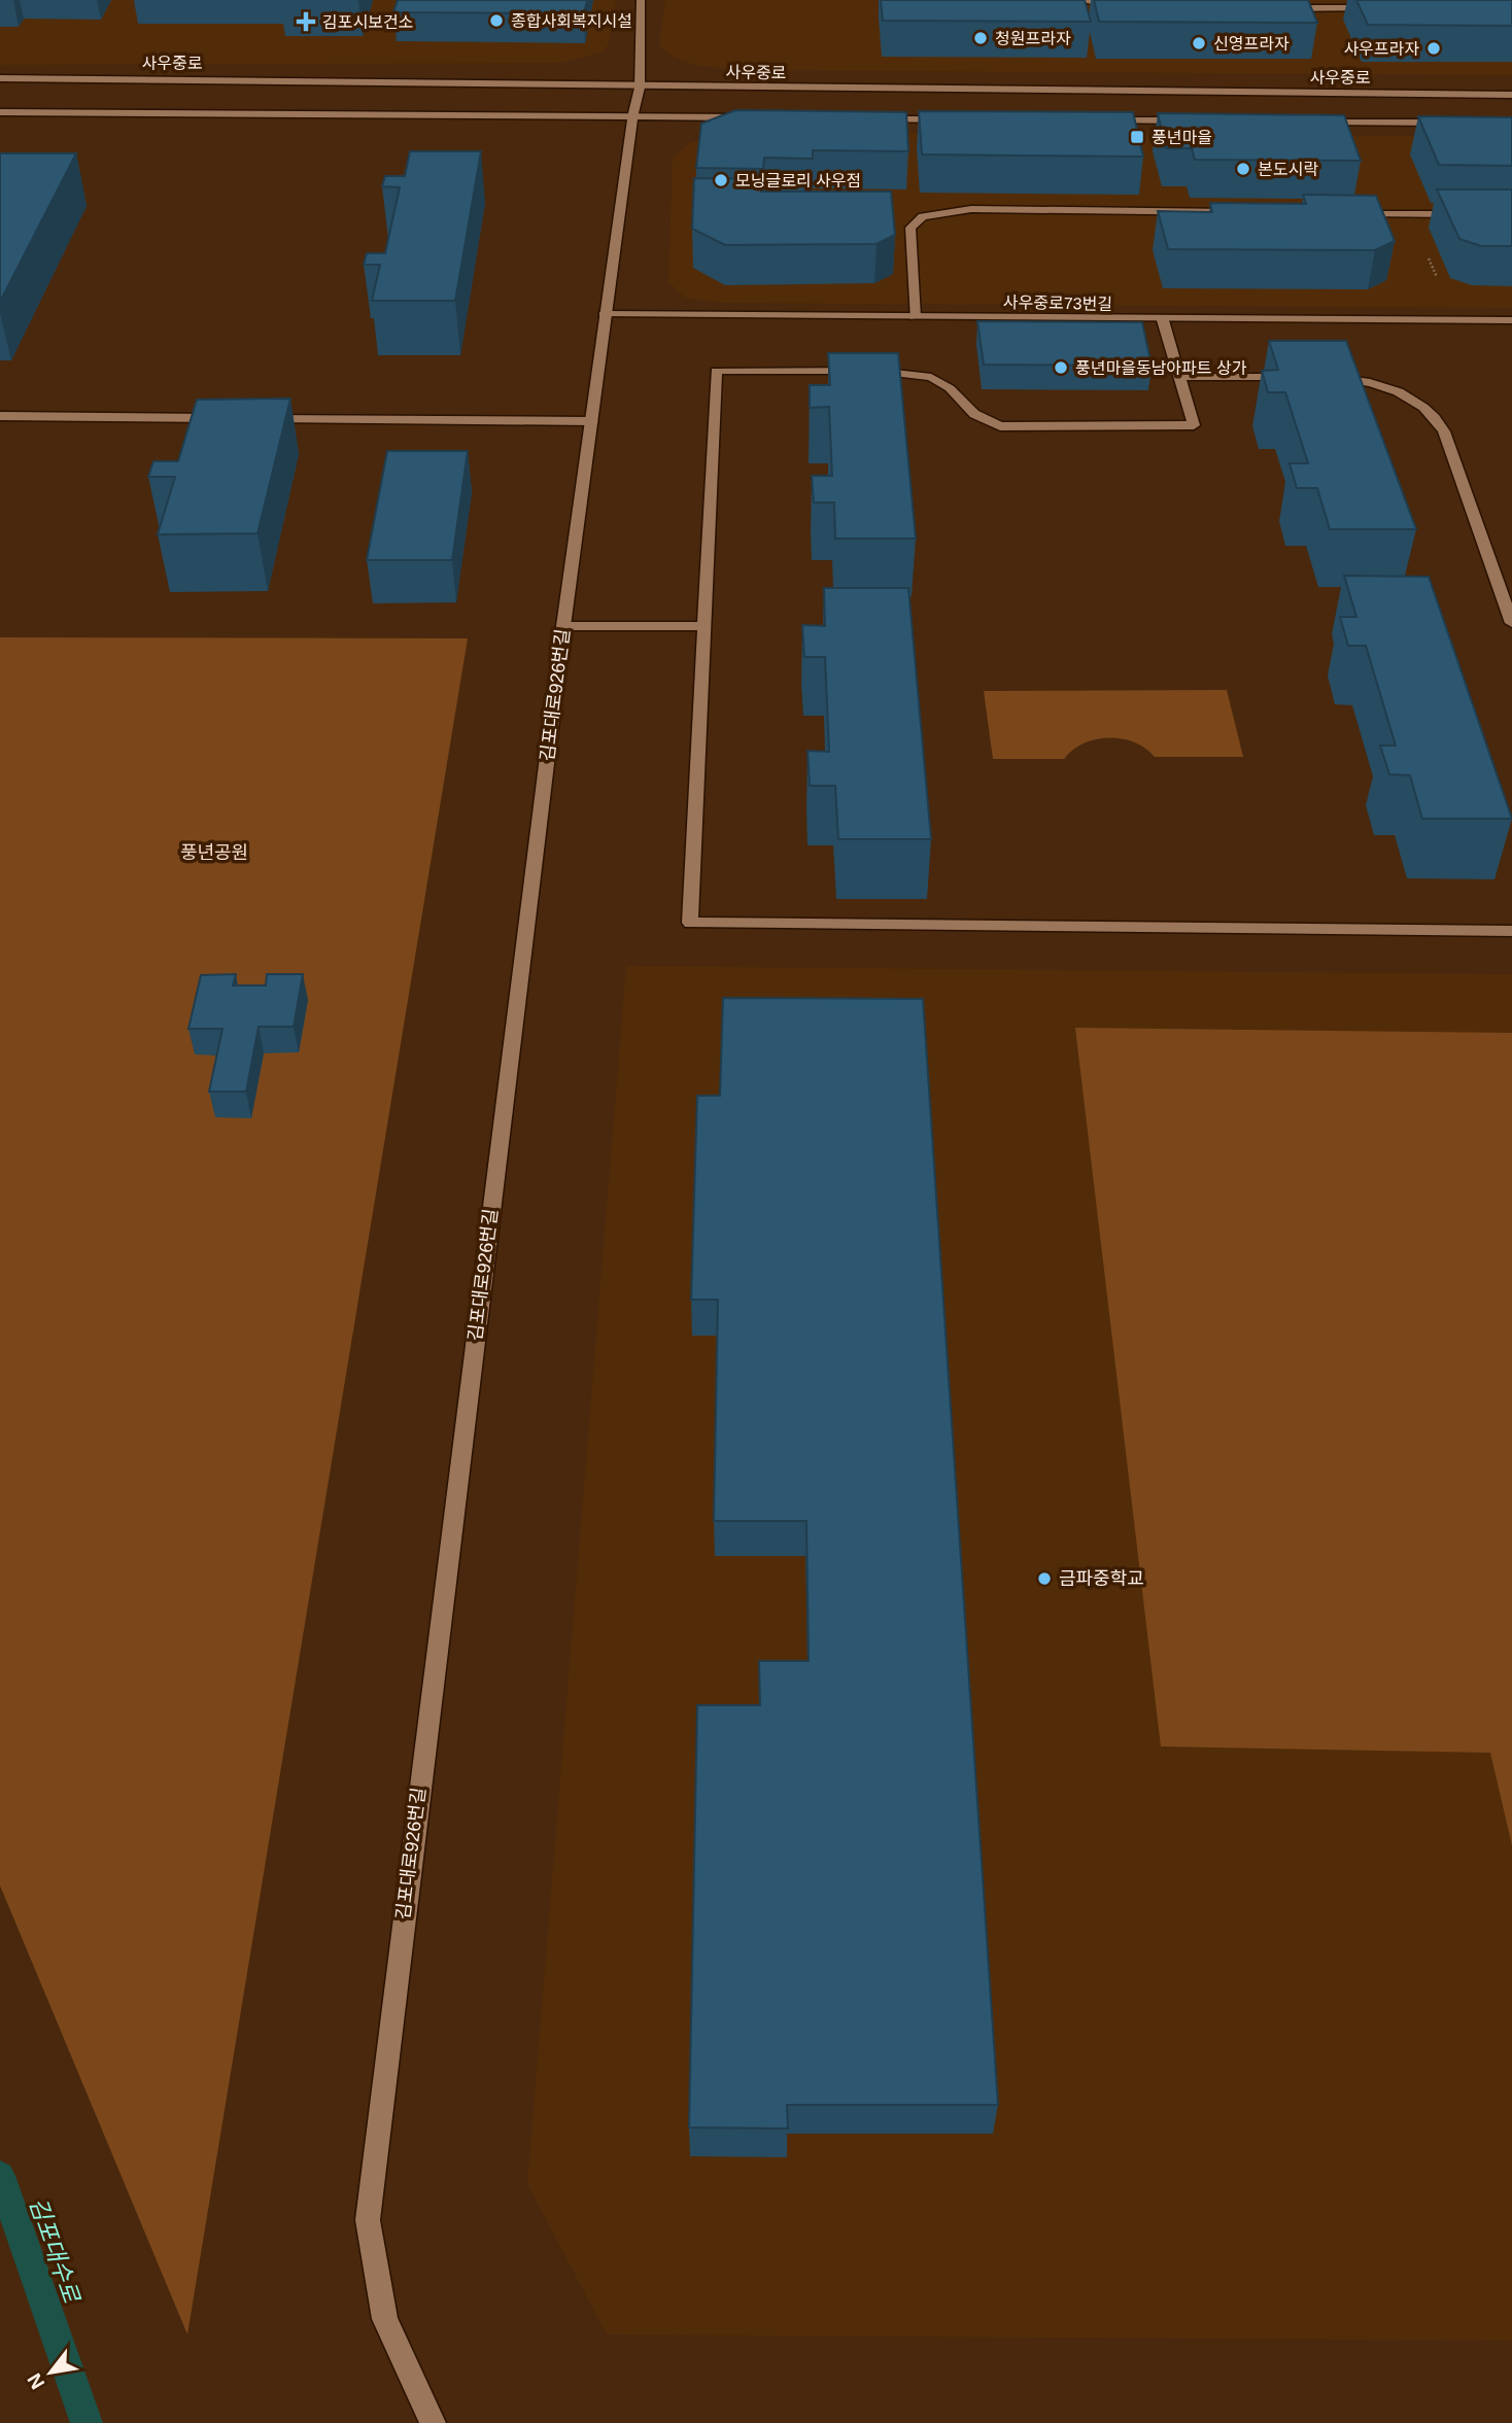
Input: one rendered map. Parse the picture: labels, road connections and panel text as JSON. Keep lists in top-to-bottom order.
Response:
{
  "streets": {
    "street": ["사우중로", "사우중로73번길", "김포대로926번길"]
  },
  "crossings": [
    ["사우중로", "김포대로926번길"],
    ["사우중로73번길", "김포대로926번길"]
  ],
  "water": ["김포대수로"],
  "parks": ["풍년공원"],
  "places": {
    "other": [
      "종합사회복지시설",
      "청원프라자",
      "신영프라자",
      "사우프라자",
      "본도시락",
      "모닝글로리 사우점",
      "풍년마을동남아파트 상가",
      "금파중학교"
    ],
    "health": ["김포시보건소"],
    "transit": ["풍년마을"]
  },
  "north": "bottom left"
}
